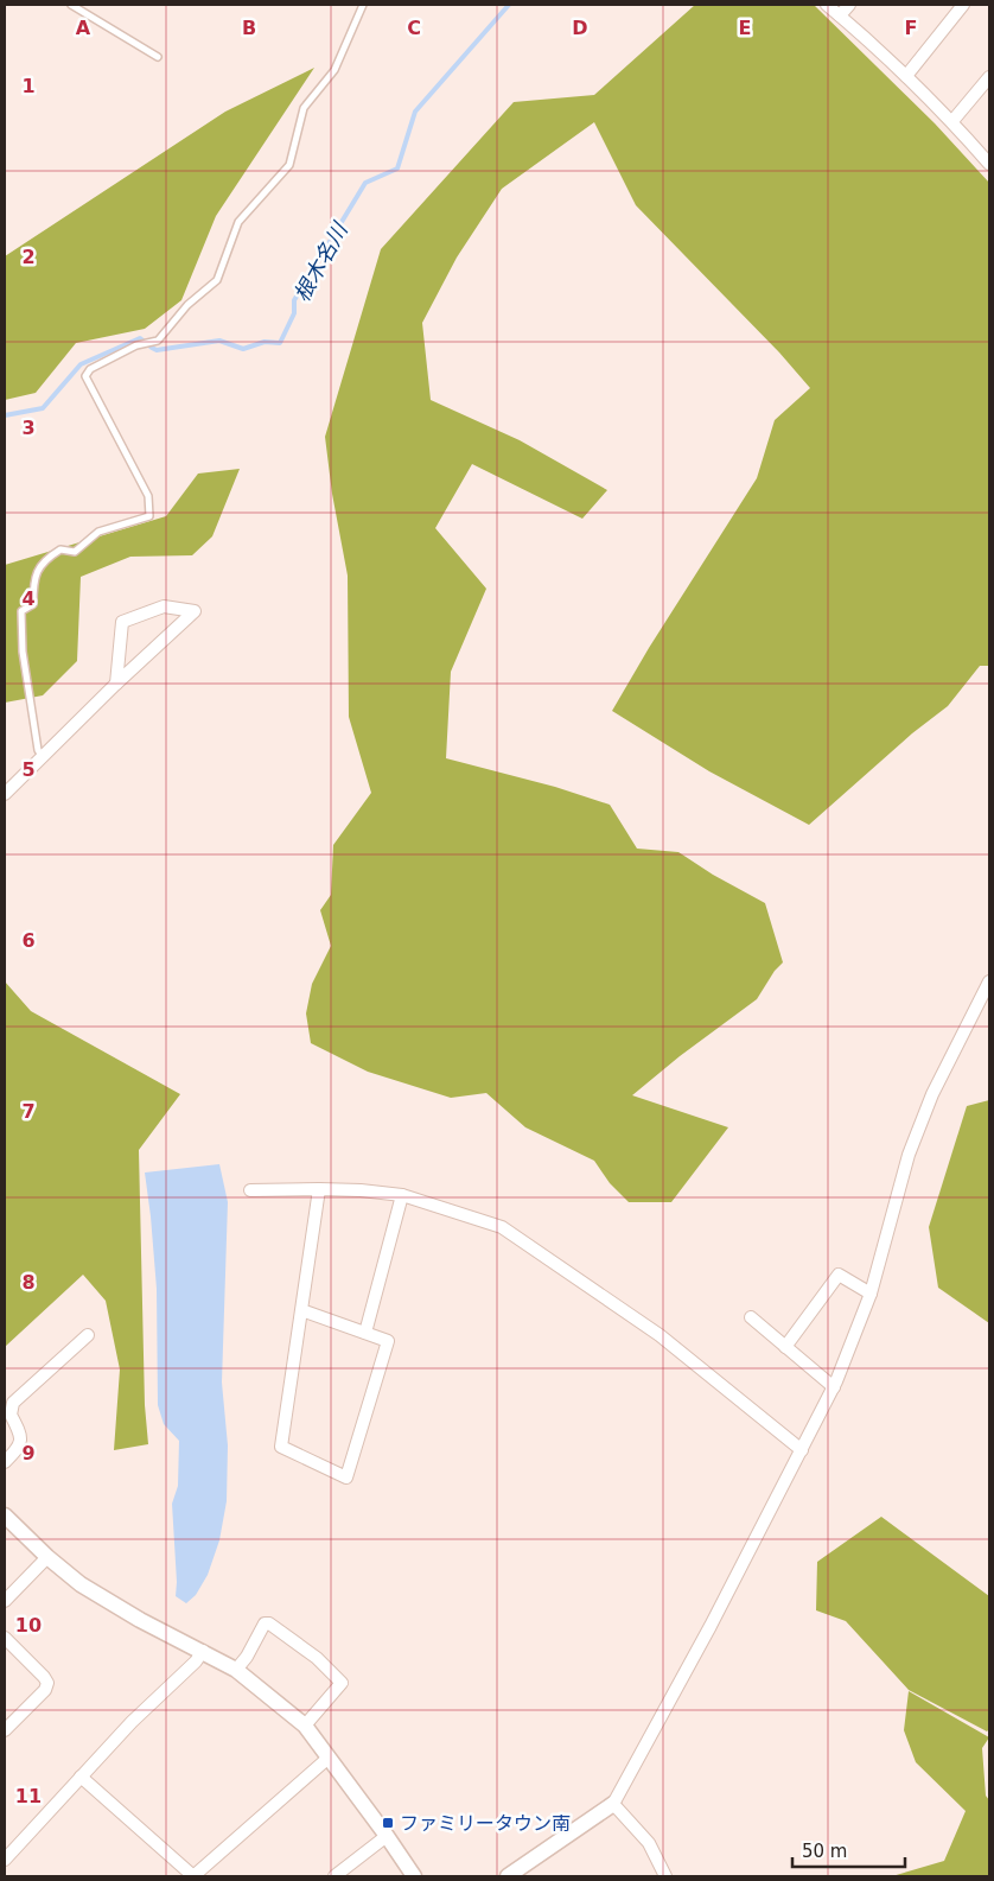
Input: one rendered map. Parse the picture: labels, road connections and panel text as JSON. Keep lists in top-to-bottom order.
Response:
{
  "water": ["根木名川"],
  "places": {
    "transit": ["ファミリータウン南"]
  },
  "scale_bar": "50 m",
  "grid": {
    "columns": [
      "A",
      "B",
      "C",
      "D",
      "E",
      "F"
    ],
    "rows": [
      "1",
      "2",
      "3",
      "4",
      "5",
      "6",
      "7",
      "8",
      "9",
      "10",
      "11"
    ]
  }
}
